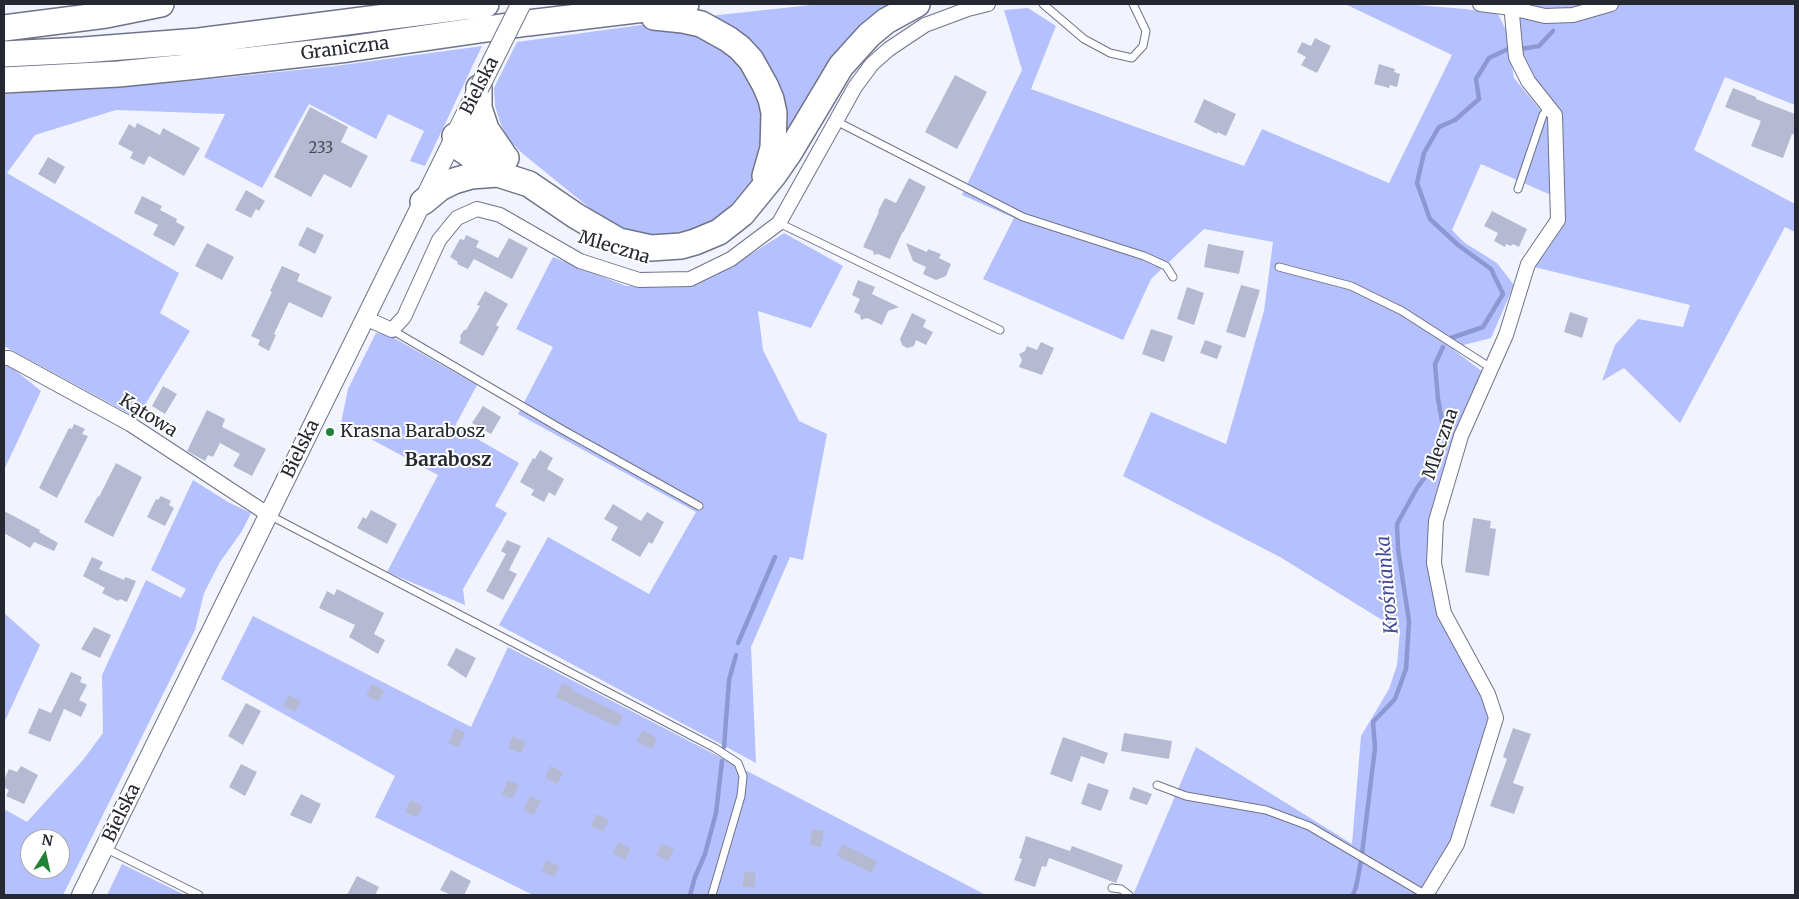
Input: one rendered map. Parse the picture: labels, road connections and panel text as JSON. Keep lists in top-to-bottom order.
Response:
{
  "streets": {
    "highway": ["Graniczna"],
    "main road": ["Bielska"],
    "street": ["Mleczna", "Kątowa"]
  },
  "crossings": [
    ["Bielska", "Kątowa"]
  ],
  "districts": ["Barabosz"],
  "water": ["Krośnianka"],
  "places": ["Krasna Barabosz"],
  "house_numbers": ["233"],
  "north": "top"
}
